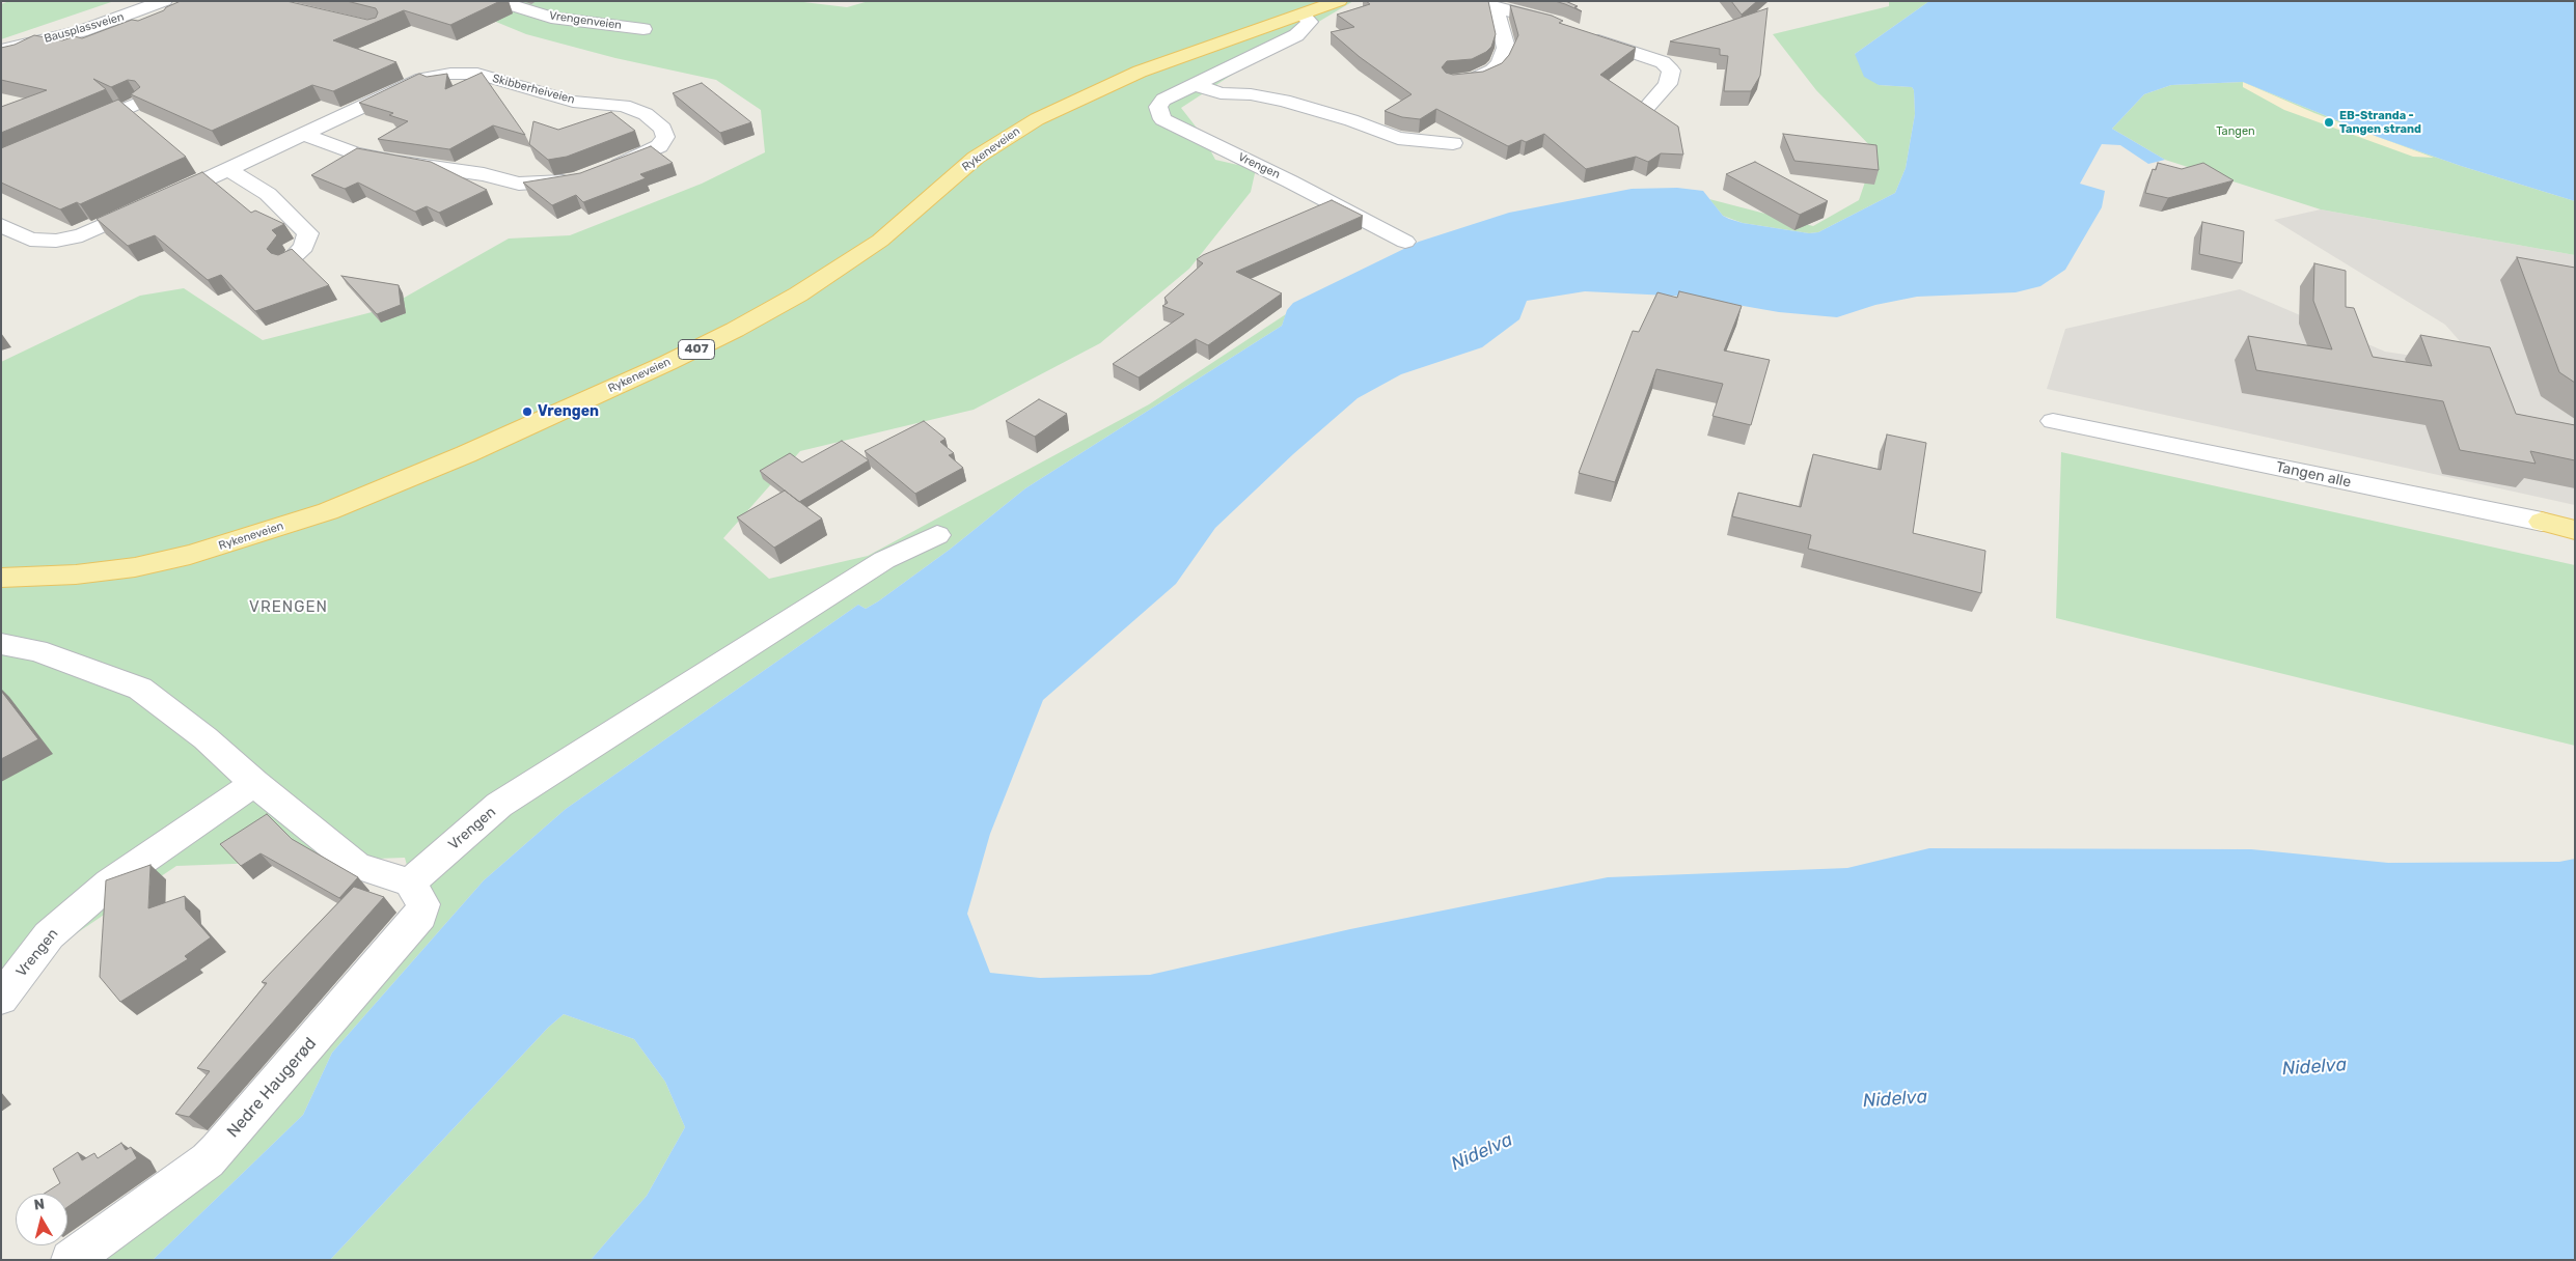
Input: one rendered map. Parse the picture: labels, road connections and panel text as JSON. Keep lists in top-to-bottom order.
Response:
{
  "streets": {
    "main road": ["Rykeneveien", "407", "Tangen alle"],
    "street": [
      "Vrengenveien",
      "Bausplassveien",
      "Skibberheiveien",
      "Vrengen",
      "Nedre Haugerød"
    ]
  },
  "crossings": [
    ["Rykeneveien", "Vrengen"],
    ["Vrengen", "Nedre Haugerød"]
  ],
  "districts": ["VRENGEN"],
  "water": ["Nidelva"],
  "parks": ["Tangen"],
  "places": ["EB-Stranda - Tangen strand", "Vrengen"],
  "north": "top"
}
